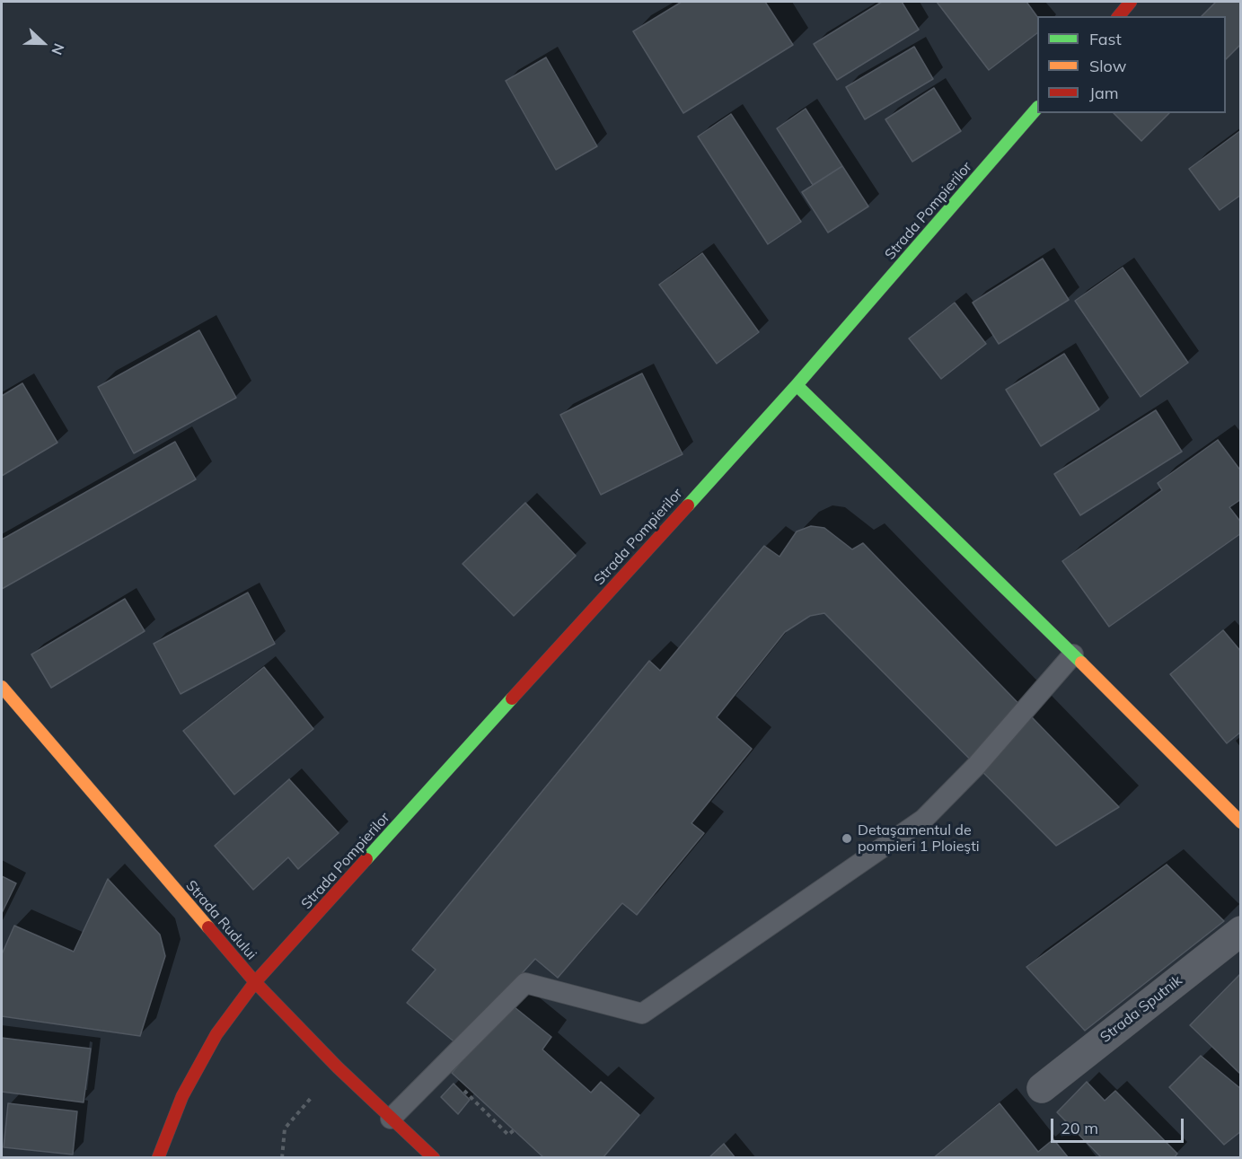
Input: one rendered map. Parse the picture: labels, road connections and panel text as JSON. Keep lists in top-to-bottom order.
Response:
{
  "streets": {
    "street": ["Strada Pompierilor", "Strada Rudului", "Strada Sputnik"]
  },
  "crossings": [
    ["Strada Pompierilor", "Strada Rudului"]
  ],
  "places": ["Detaşamentul de pompieri 1 Ploieşti"],
  "legend": ["Fast", "Slow", "Jam"],
  "scale_bar": "20 m",
  "north": "right"
}
